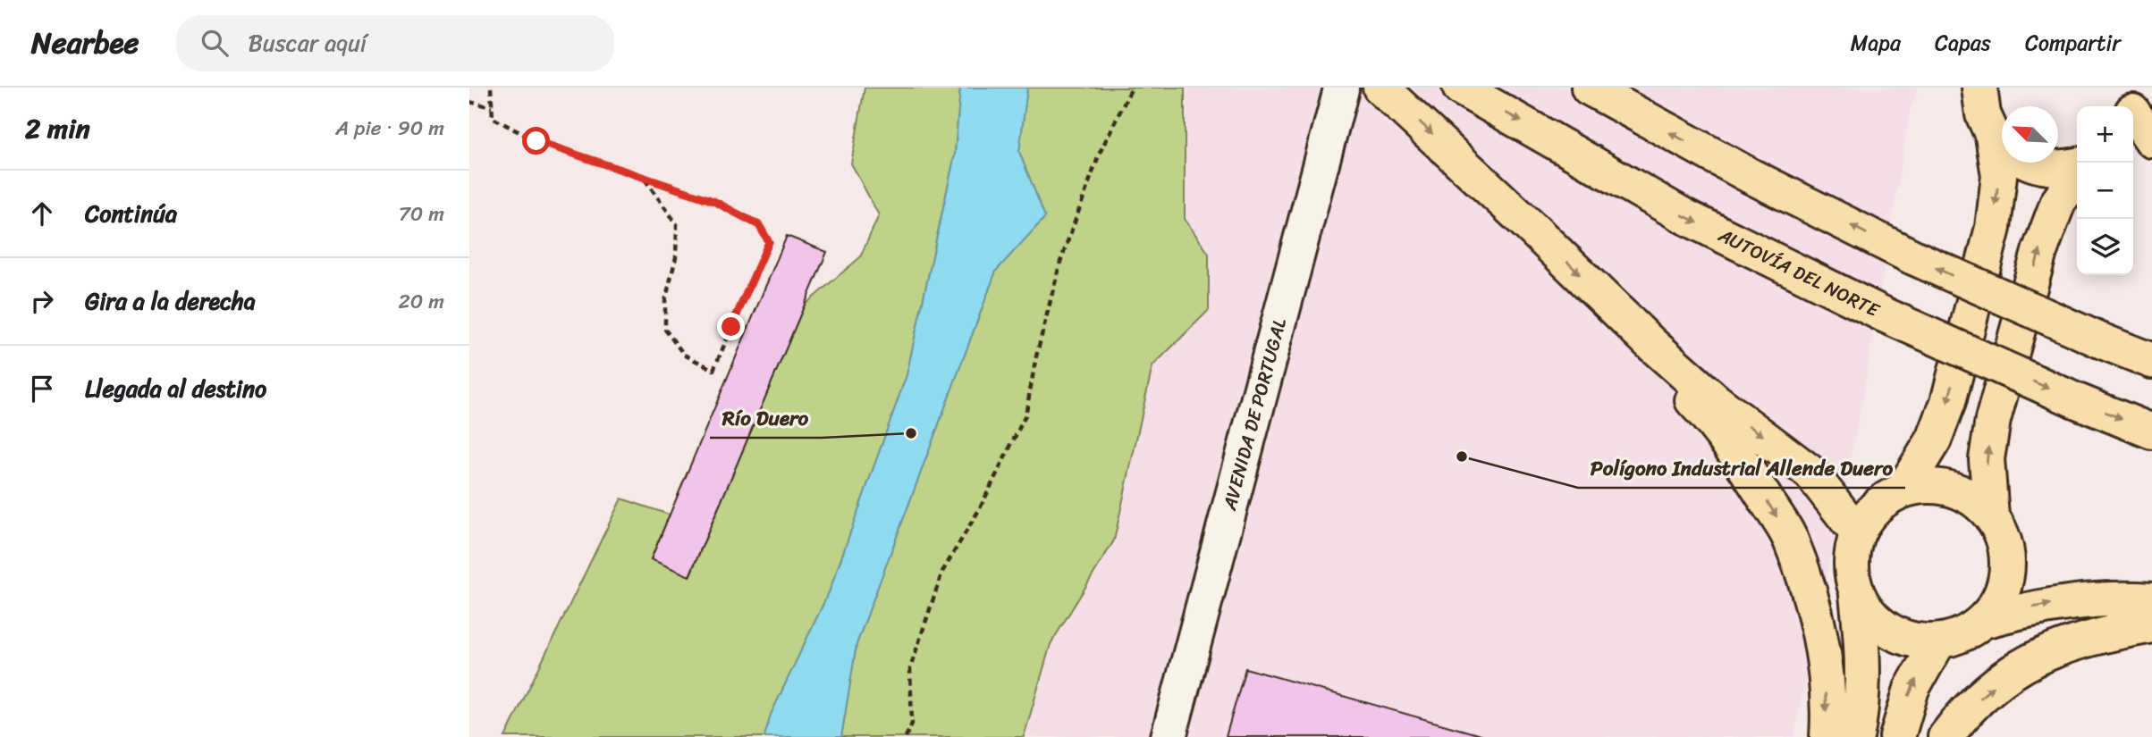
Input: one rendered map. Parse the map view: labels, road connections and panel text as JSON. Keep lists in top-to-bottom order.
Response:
{
  "streets": {
    "highway": ["AUTOVÍA DEL NORTE"],
    "street": ["AVENIDA DE PORTUGAL"]
  },
  "places": ["Río Duero", "Polígono Industrial Allende Duero"],
  "north": "top left",
  "page": {
    "header": "Nearbee",
    "search": "Buscar aquí",
    "nav": ["Mapa", "Capas", "Compartir"],
    "heading": ["2 min", "A pie · 90 m"],
    "map_buttons": ["+", "−"],
    "list": [
      ["Continúa", "70 m"],
      ["Gira a la derecha", "20 m"],
      "Llegada al destino"
    ]
  }
}
